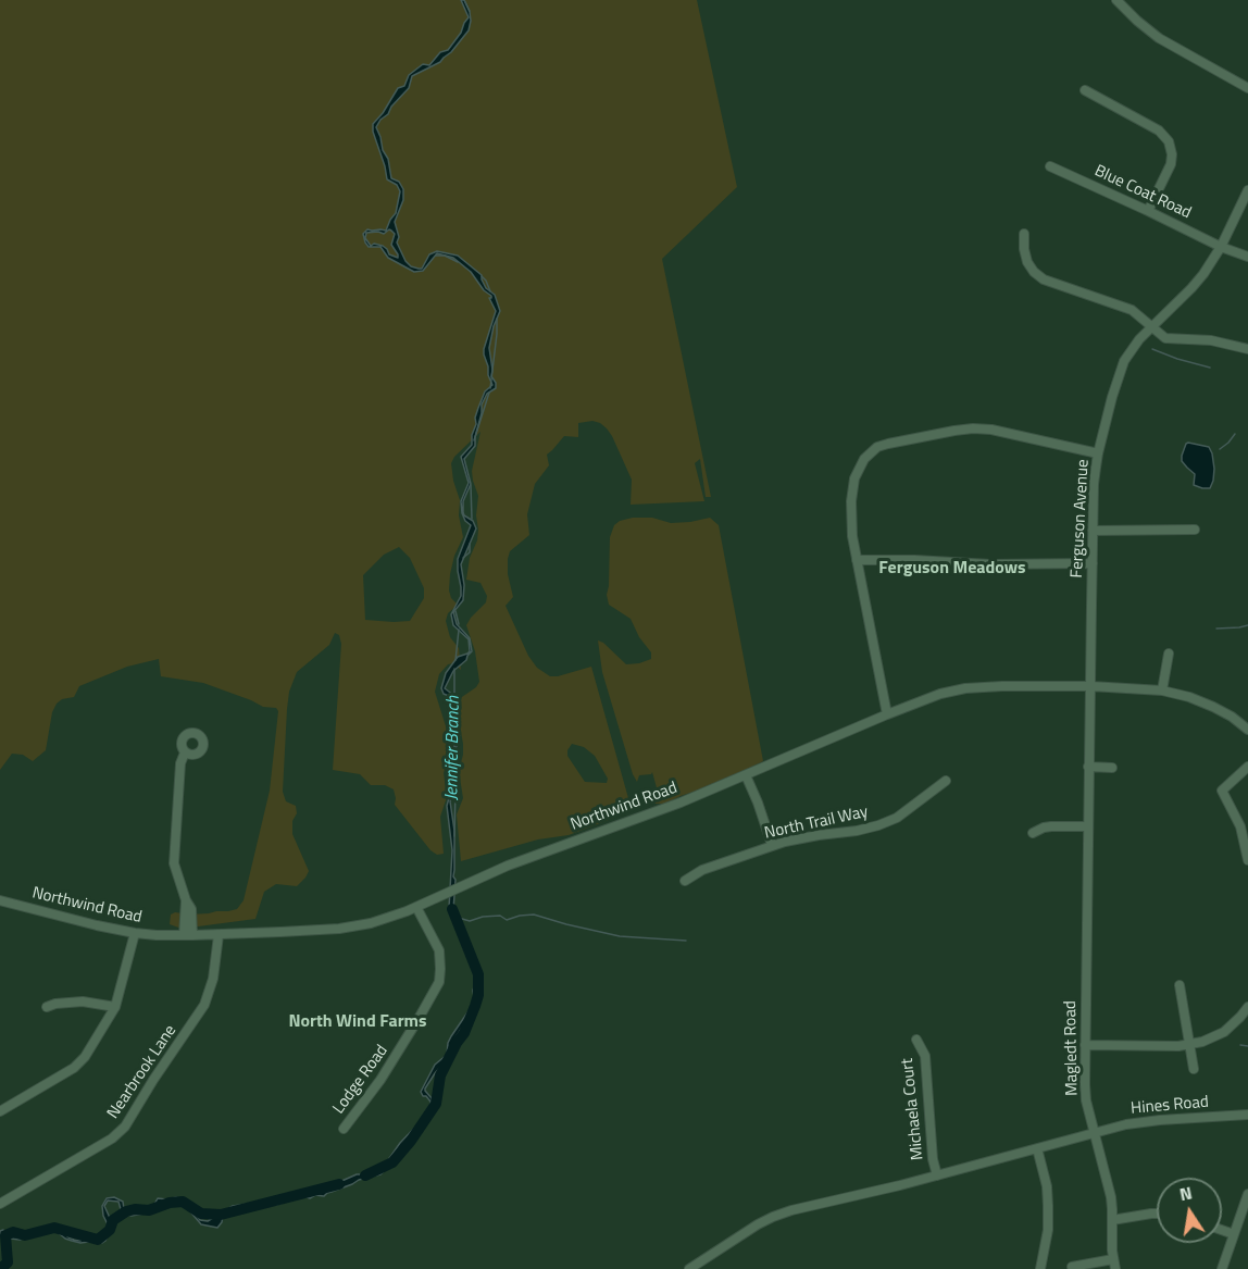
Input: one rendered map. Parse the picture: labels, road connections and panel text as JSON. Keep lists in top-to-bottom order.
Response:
{
  "streets": {
    "street": [
      "Blue Coat Road",
      "Ferguson Avenue",
      "Northwind Road",
      "North Trail Way",
      "Magledt Road",
      "Nearbrook Lane",
      "Lodge Road",
      "Hines Road",
      "Michaela Court"
    ]
  },
  "crossings": [
    ["Blue Coat Road", "Ferguson Avenue"],
    ["Ferguson Avenue", "Northwind Road"],
    ["Ferguson Avenue", "Magledt Road"],
    ["Northwind Road", "Magledt Road"],
    ["Northwind Road", "Nearbrook Lane"],
    ["Northwind Road", "Lodge Road"],
    ["Magledt Road", "Hines Road"]
  ],
  "districts": ["Ferguson Meadows", "North Wind Farms"],
  "water": ["Jennifer Branch"],
  "north": "top"
}
